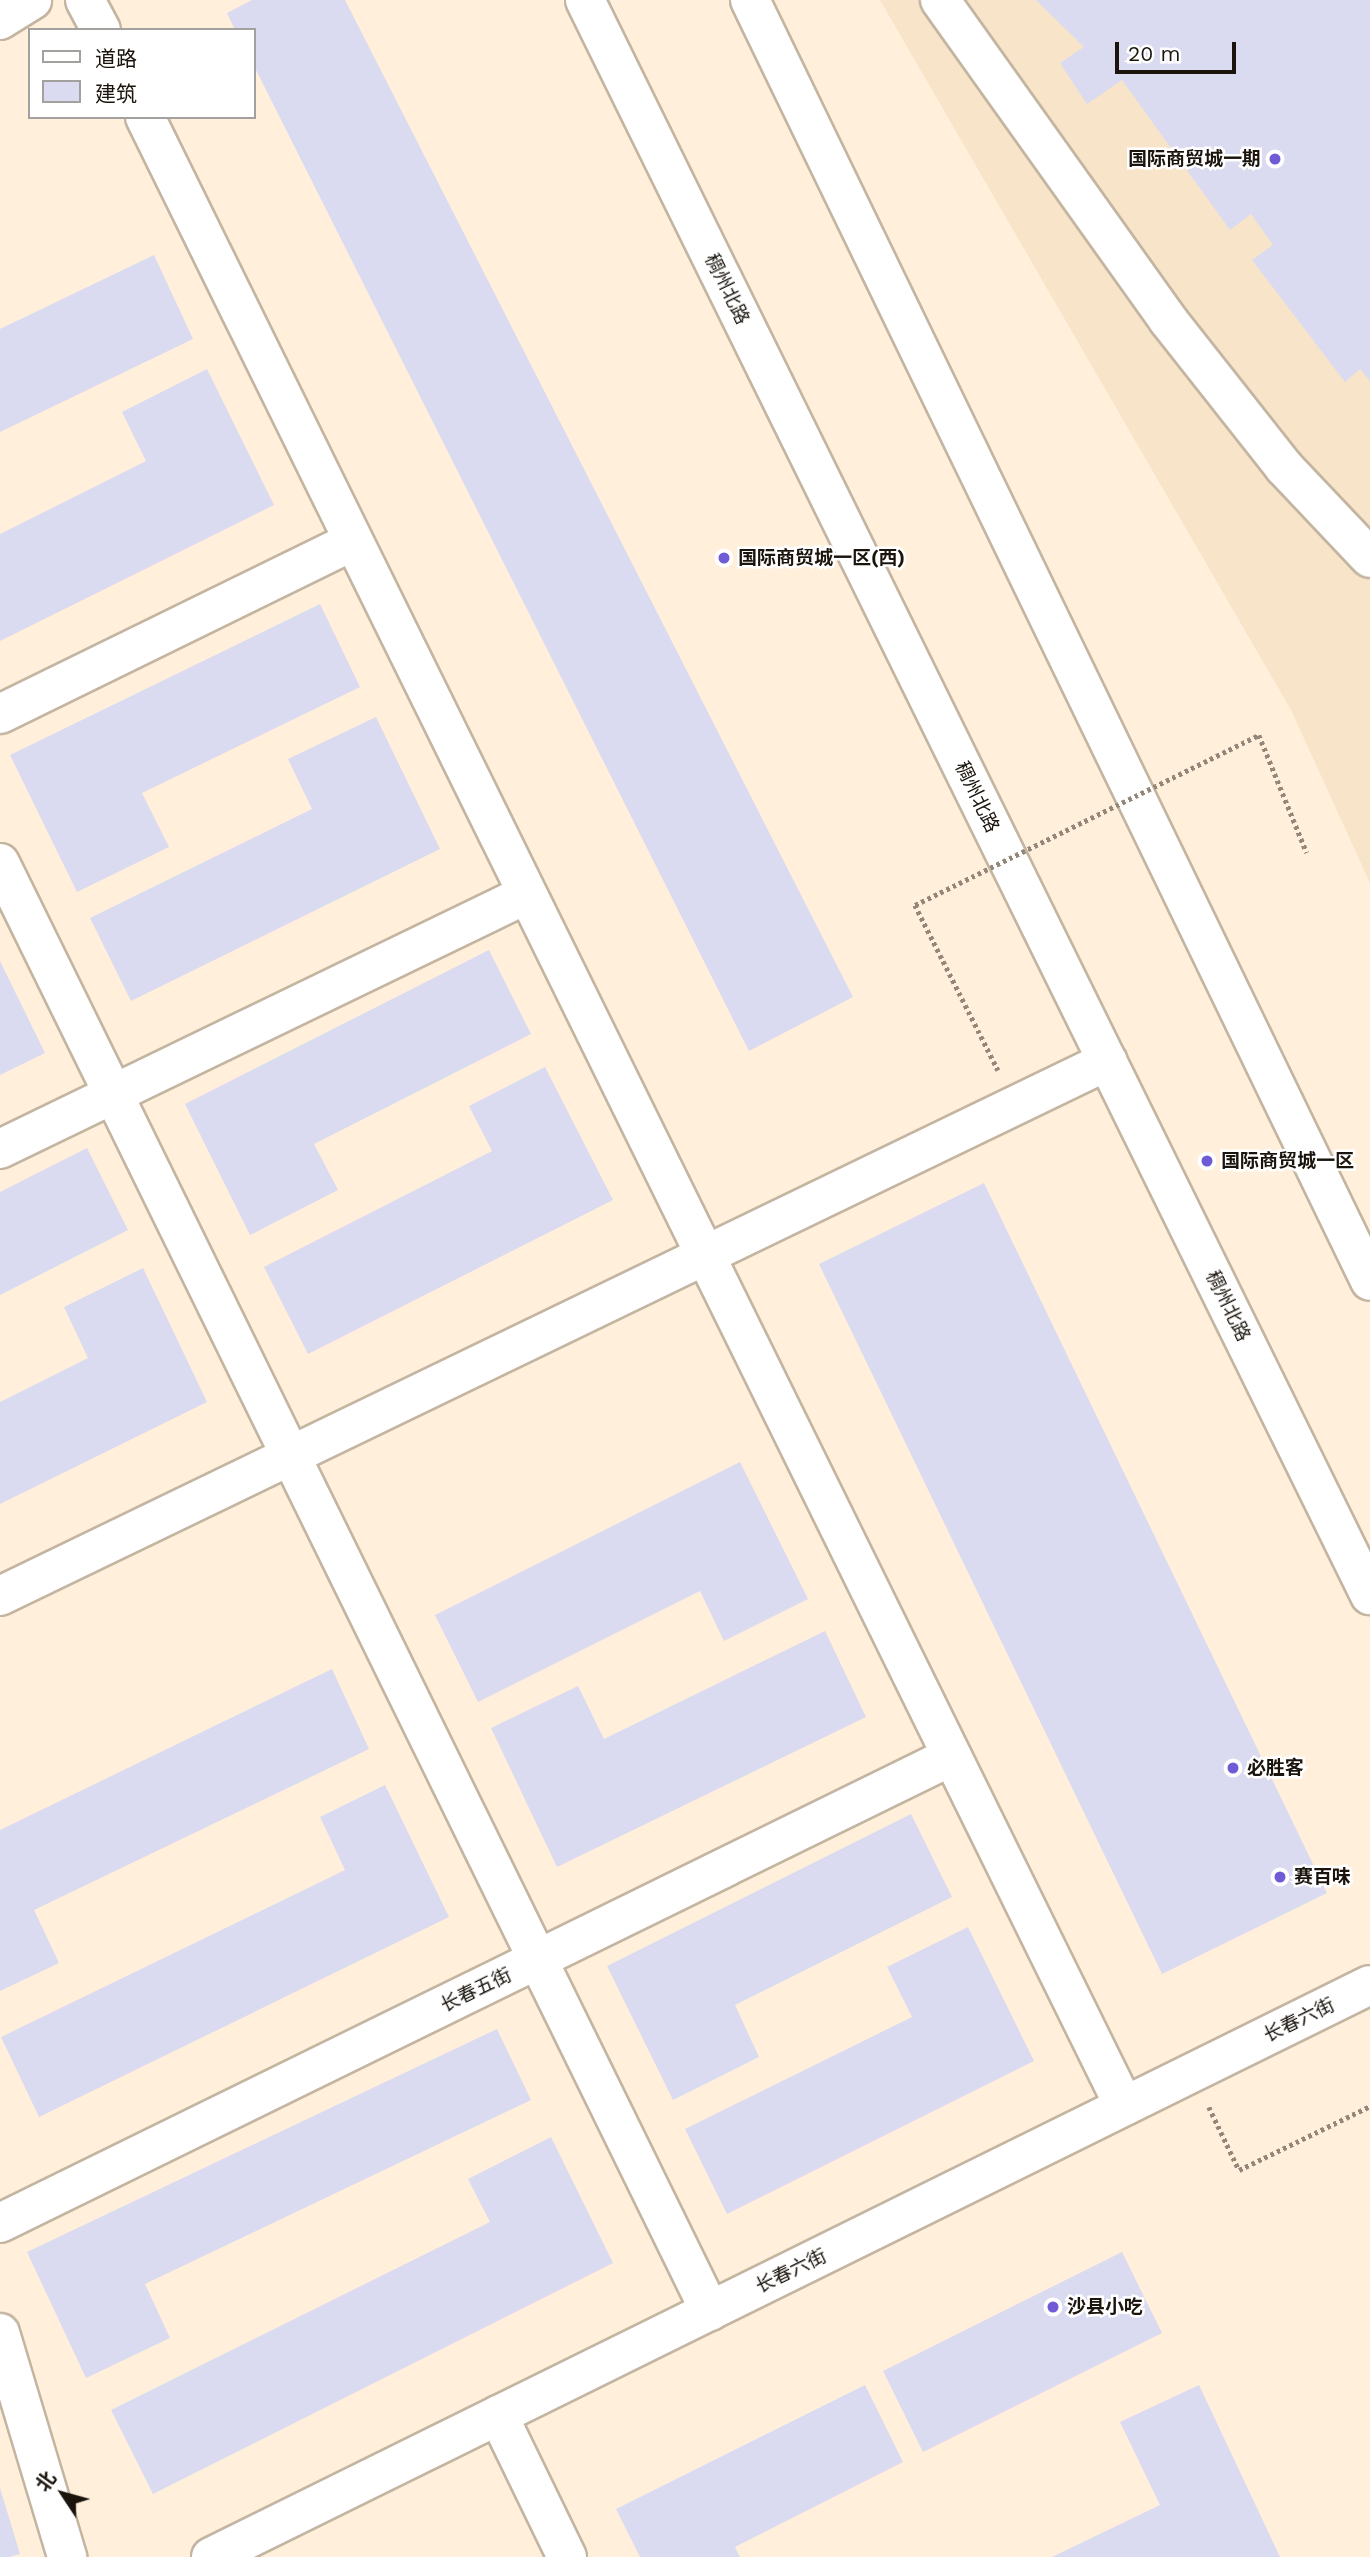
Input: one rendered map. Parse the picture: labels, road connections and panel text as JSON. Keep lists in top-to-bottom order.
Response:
{
  "streets": {
    "main road": ["稠州北路", "长春五街", "长春六街"]
  },
  "places": [
    "国际商贸城一期",
    "国际商贸城一区(西)",
    "国际商贸城一区",
    "必胜客",
    "赛百味",
    "沙县小吃"
  ],
  "legend": ["道路", "建筑"],
  "scale_bar": "20 m",
  "north": "top left"
}
